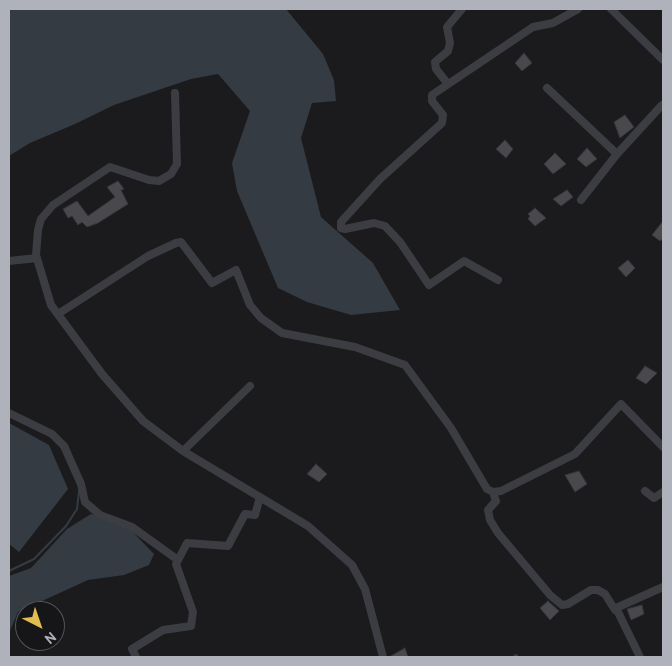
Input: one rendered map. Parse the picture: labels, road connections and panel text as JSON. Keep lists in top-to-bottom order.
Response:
{
  "north": "bottom right"
}
